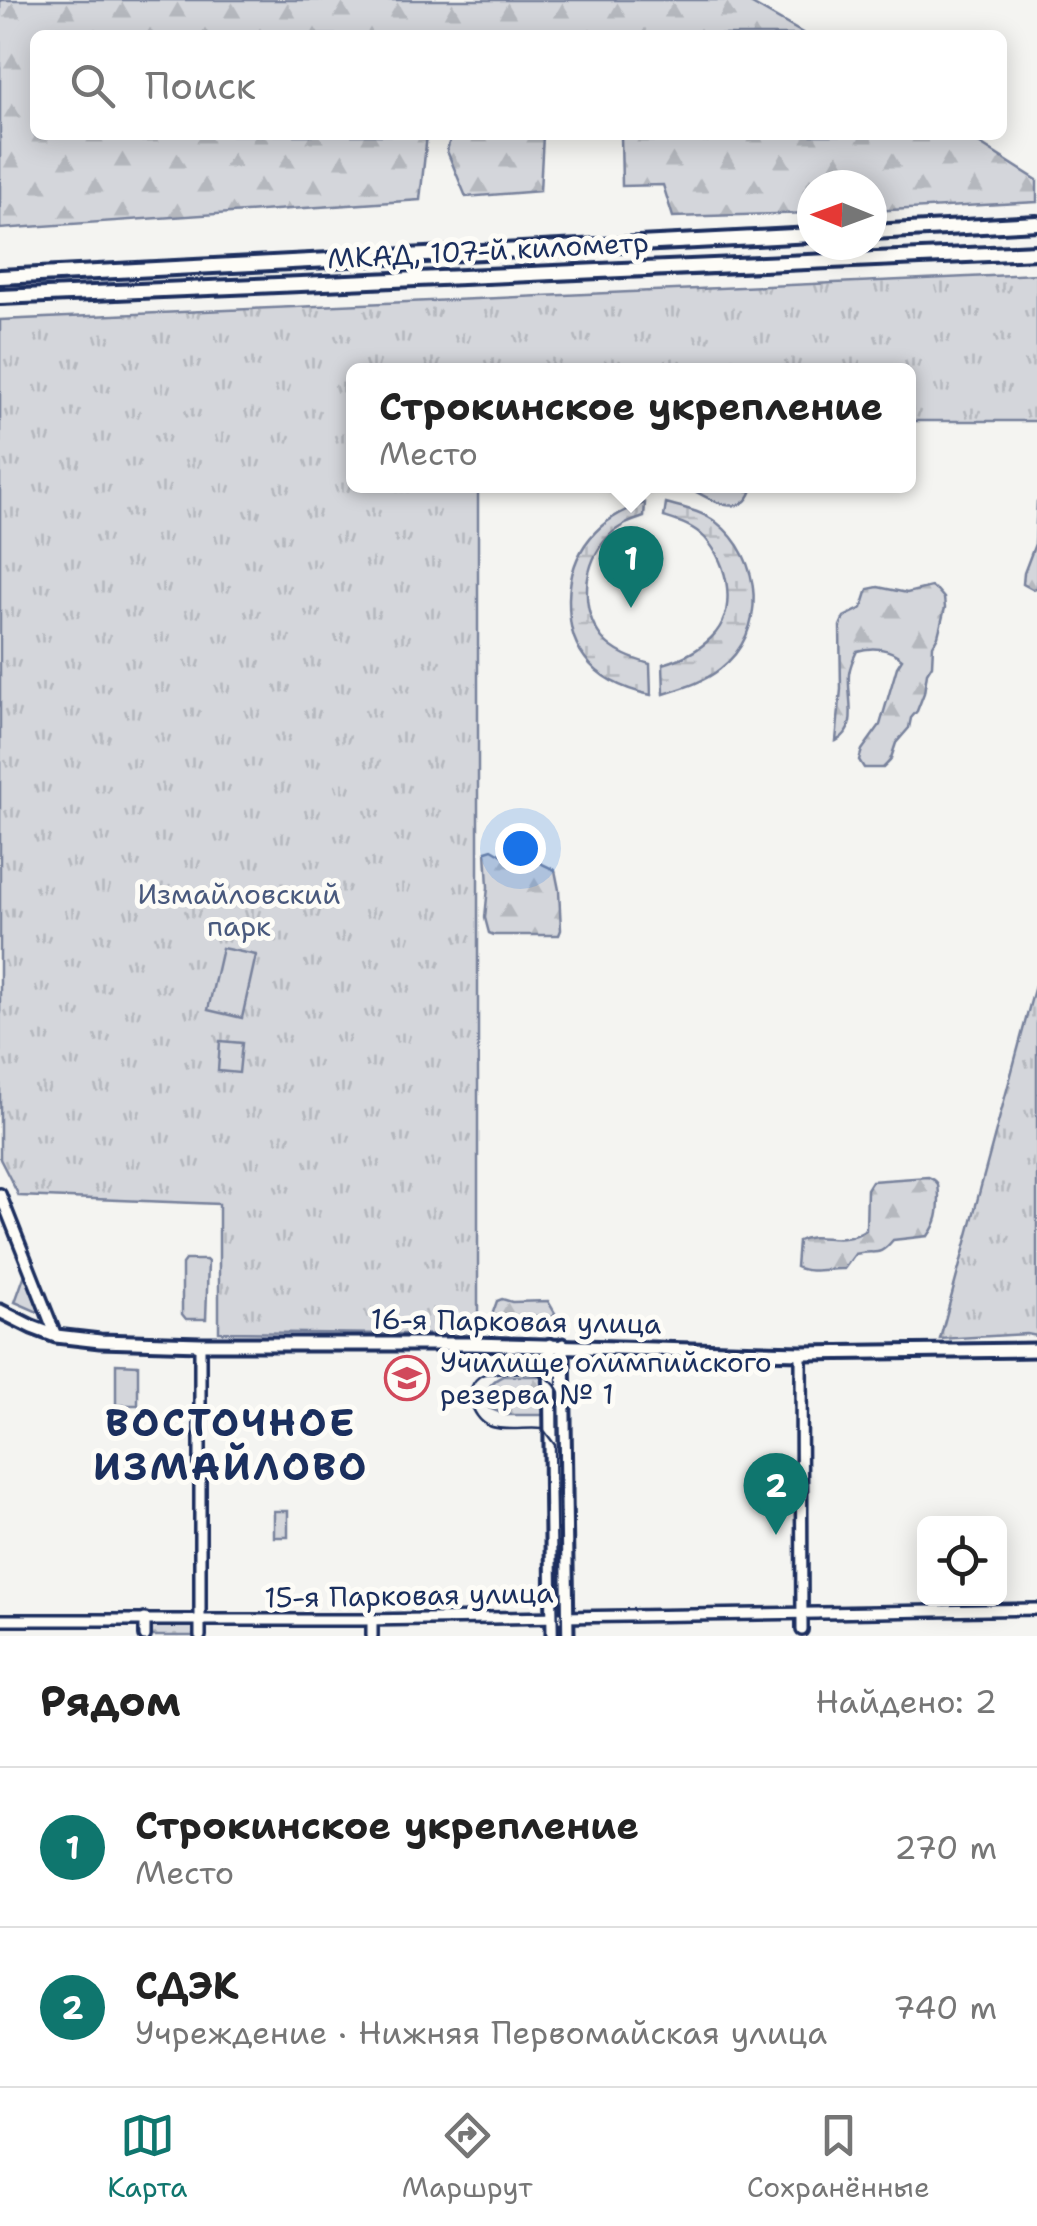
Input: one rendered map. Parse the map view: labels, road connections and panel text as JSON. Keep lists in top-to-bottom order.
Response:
{
  "streets": {
    "highway": ["МКАД, 107-й километр"],
    "main road": ["16-я Парковая улица"],
    "street": ["15-я Парковая улица"]
  },
  "districts": ["ВОСТОЧНОЕ ИЗМАЙЛОВО"],
  "parks": ["Измайловский парк"],
  "places": {
    "school or university": ["Училище олимпийского резерва № 1"]
  },
  "north": "left",
  "page": {
    "search": "Поиск",
    "popup": ["Строкинское укрепление", "Место"],
    "pins": ["1", "2"],
    "heading": ["Рядом", "Найдено: 2"],
    "list": [
      {
        "mark": "1",
        "name": "Строкинское укрепление",
        "note": "Место",
        "value": "270 m"
      },
      {
        "mark": "2",
        "name": "СДЭК",
        "note": "Учреждение · Нижняя Первомайская улица",
        "value": "740 m"
      }
    ],
    "nav": ["Карта", "Маршрут", "Сохранённые"]
  }
}
